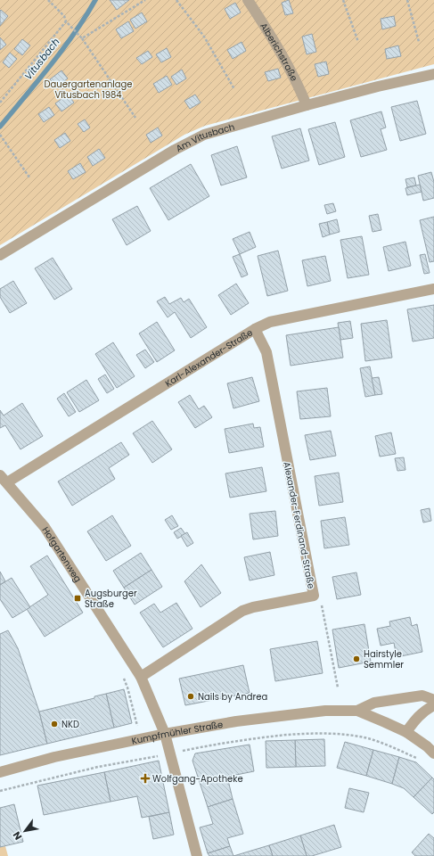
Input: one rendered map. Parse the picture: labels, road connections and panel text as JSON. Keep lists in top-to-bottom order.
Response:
{
  "streets": {
    "street": [
      "Alberichstraße",
      "Am Vitusbach",
      "Karl-Alexander-Straße",
      "Alexander-Ferdinand-Straße",
      "Hofgartenweg",
      "Kumpfmühler Straße"
    ]
  },
  "crossings": [
    ["Alberichstraße", "Am Vitusbach"],
    ["Karl-Alexander-Straße", "Alexander-Ferdinand-Straße"],
    ["Karl-Alexander-Straße", "Hofgartenweg"],
    ["Alexander-Ferdinand-Straße", "Hofgartenweg"],
    ["Hofgartenweg", "Kumpfmühler Straße"]
  ],
  "water": ["Vitusbach"],
  "parks": ["Dauergartenanlage Vitusbach 1984"],
  "places": {
    "transit": ["Augsburger Straße"],
    "other": ["Hairstyle Semmler", "Nails by Andrea", "NKD"],
    "health": ["Wolfgang-Apotheke"]
  },
  "north": "bottom left"
}
